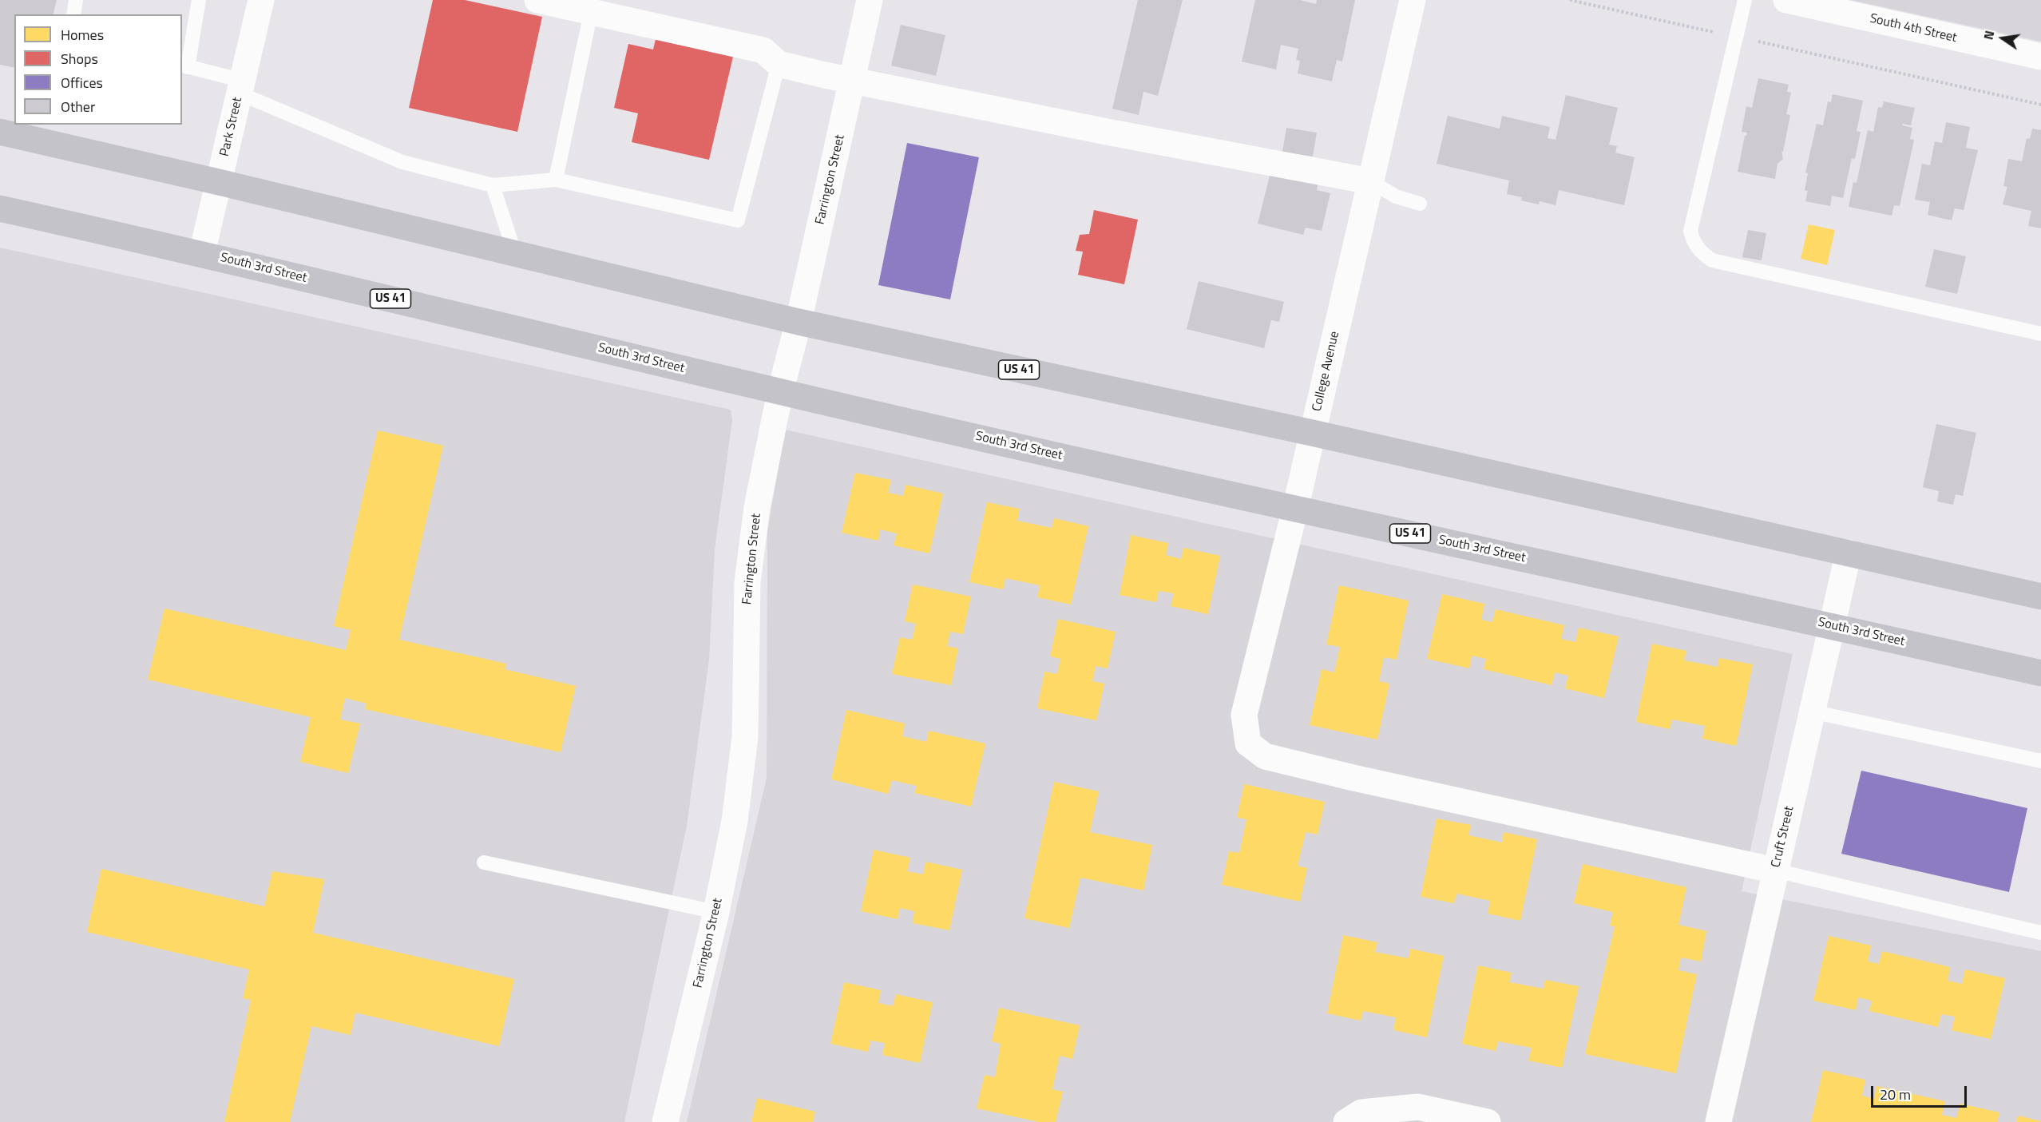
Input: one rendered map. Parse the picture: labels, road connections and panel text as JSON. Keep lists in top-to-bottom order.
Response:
{
  "streets": {
    "highway": ["South 3rd Street", "US 41"],
    "street": [
      "South 4th Street",
      "Park Street",
      "Farrington Street",
      "College Avenue",
      "Cruft Street"
    ]
  },
  "crossings": [
    ["Park Street", "South 3rd Street"],
    ["Park Street", "US 41"],
    ["Farrington Street", "South 3rd Street"],
    ["Farrington Street", "US 41"],
    ["South 3rd Street", "College Avenue"],
    ["South 3rd Street", "Cruft Street"],
    ["US 41", "College Avenue"],
    ["US 41", "Cruft Street"],
    ["College Avenue", "Cruft Street"]
  ],
  "legend": [
    "Homes",
    "Shops",
    "Offices",
    "Other"
  ],
  "scale_bar": "20 m",
  "north": "left"
}
